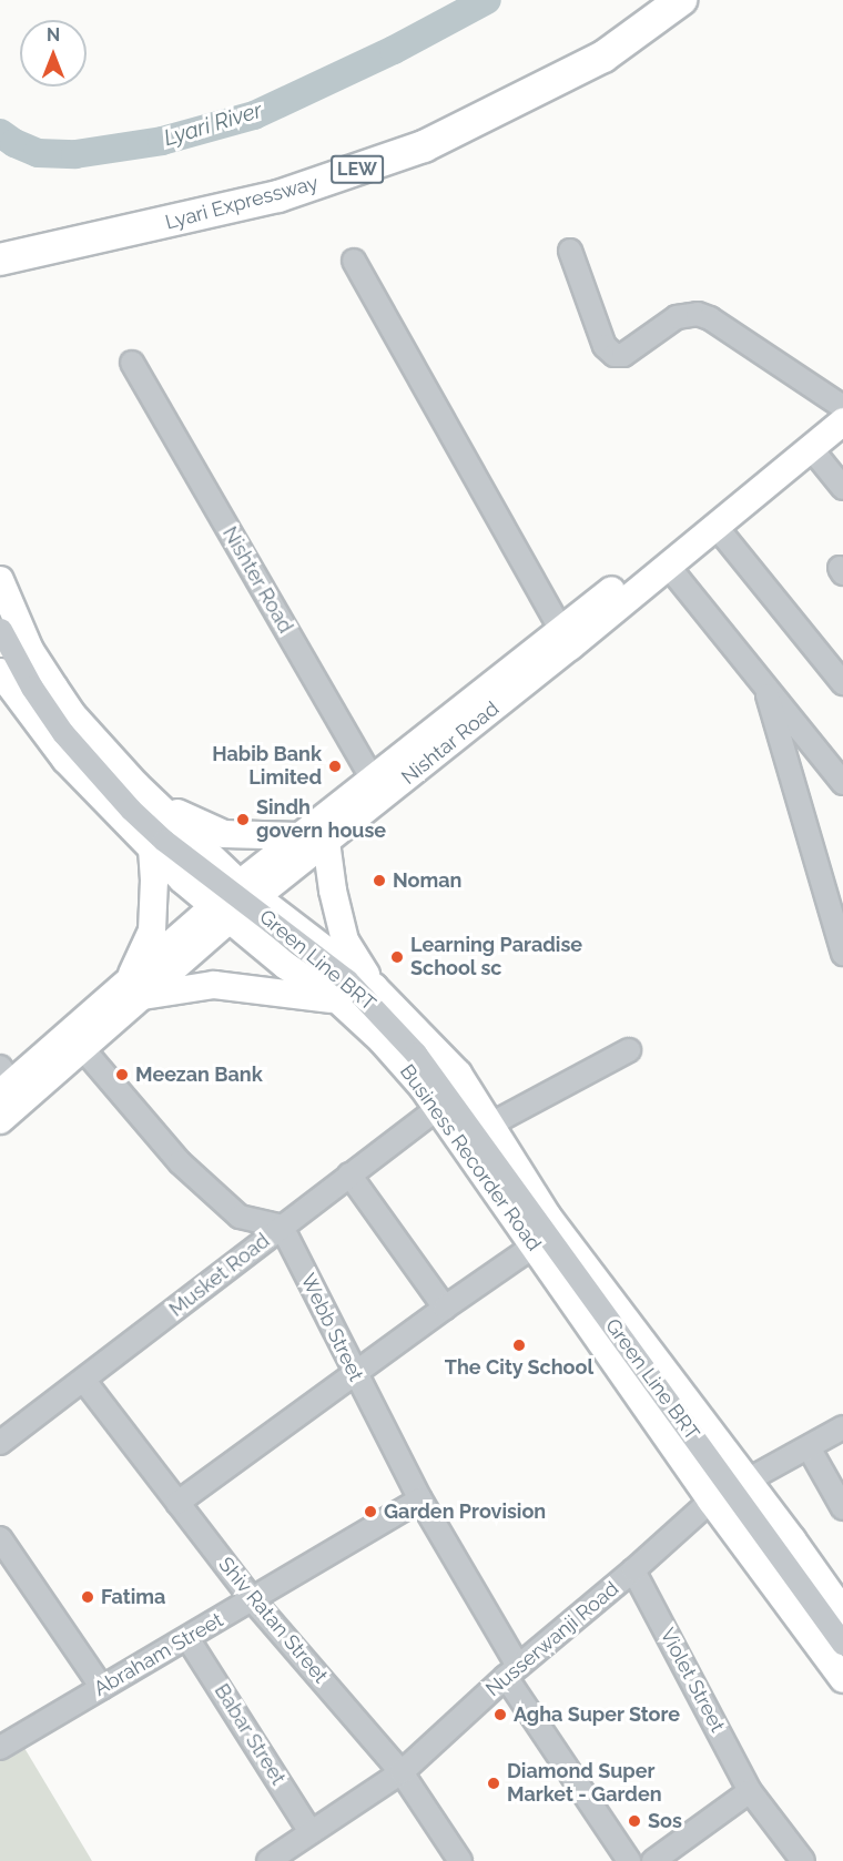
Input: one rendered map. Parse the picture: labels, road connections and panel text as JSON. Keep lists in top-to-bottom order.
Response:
{
  "streets": {
    "highway": ["LEW", "Lyari Expressway"],
    "main road": ["Nishtar Road", "Business Recorder Road"],
    "street": [
      "Nishter Road",
      "Green Line BRT",
      "Musket Road",
      "Webb Street",
      "Shiv Ratan Street",
      "Nusserwanji Road",
      "Abraham Street",
      "Violet Street",
      "Babar Street"
    ]
  },
  "crossings": [
    ["Nishter Road", "Nishtar Road"],
    ["Nishtar Road", "Business Recorder Road"],
    ["Business Recorder Road", "Musket Road"],
    ["Business Recorder Road", "Nusserwanji Road"],
    ["Musket Road", "Webb Street"],
    ["Musket Road", "Shiv Ratan Street"],
    ["Webb Street", "Nusserwanji Road"],
    ["Webb Street", "Abraham Street"],
    ["Shiv Ratan Street", "Nusserwanji Road"],
    ["Shiv Ratan Street", "Abraham Street"],
    ["Nusserwanji Road", "Violet Street"],
    ["Nusserwanji Road", "Babar Street"],
    ["Abraham Street", "Babar Street"]
  ],
  "water": ["Lyari River"],
  "places": [
    "Habib Bank Limited",
    "Sindh govern house",
    "Noman",
    "Learning Paradise School sc",
    "Meezan Bank",
    "The City School",
    "Garden Provision",
    "Fatima",
    "Agha Super Store",
    "Diamond Super Market - Garden",
    "Sos"
  ],
  "north": "top"
}
